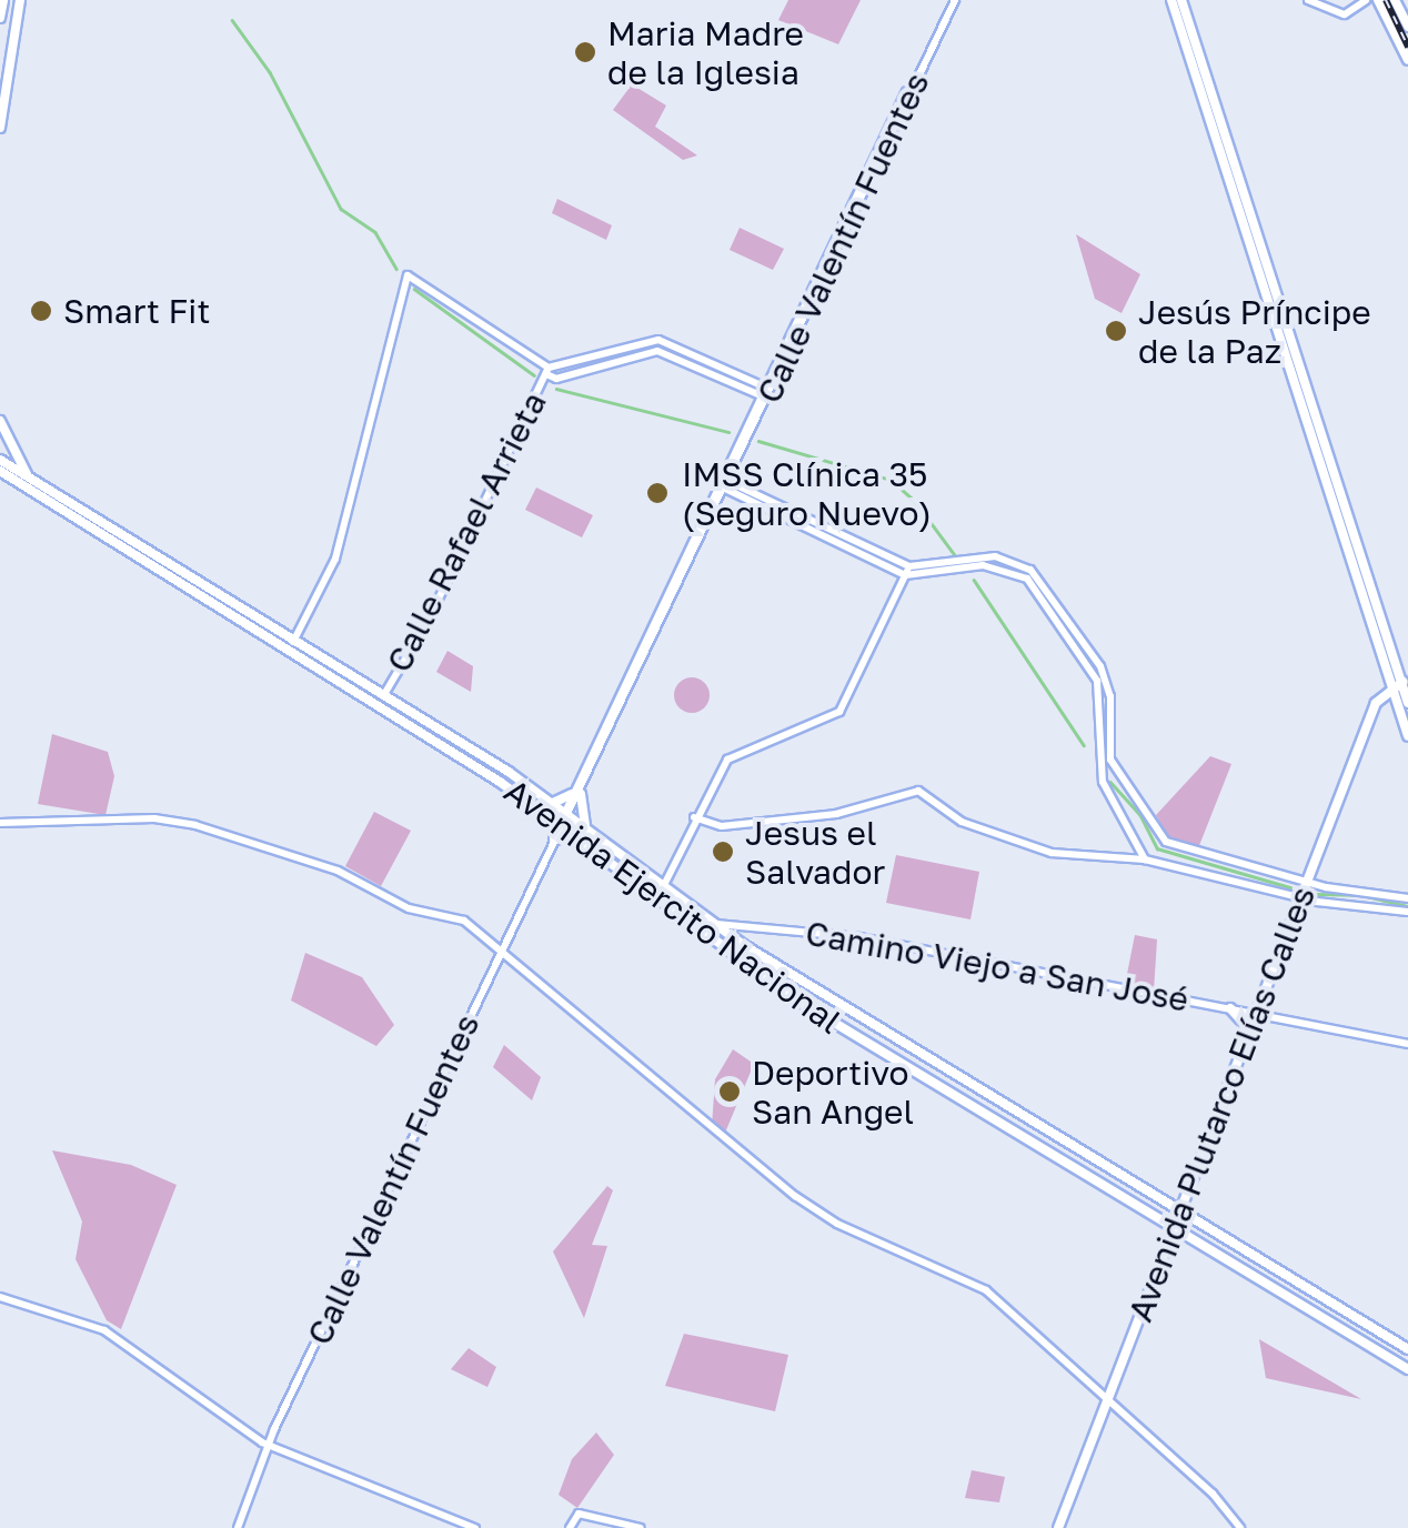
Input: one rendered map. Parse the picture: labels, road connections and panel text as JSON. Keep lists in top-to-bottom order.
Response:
{
  "streets": {
    "main road": ["Avenida Ejercito Nacional", "Avenida Plutarco Elías Calles"],
    "street": ["Calle Valentín Fuentes", "Calle Rafael Arrieta", "Camino Viejo a San José"]
  },
  "crossings": [
    ["Calle Valentín Fuentes", "Avenida Ejercito Nacional"],
    ["Calle Rafael Arrieta", "Avenida Ejercito Nacional"],
    ["Avenida Ejercito Nacional", "Camino Viejo a San José"],
    ["Avenida Ejercito Nacional", "Avenida Plutarco Elías Calles"],
    ["Camino Viejo a San José", "Avenida Plutarco Elías Calles"]
  ],
  "places": [
    "Maria Madre de la Iglesia",
    "Smart Fit",
    "Jesús Príncipe de la Paz",
    "IMSS Clínica 35 (Seguro Nuevo)",
    "Jesus el Salvador",
    "Deportivo San Angel"
  ]
}
